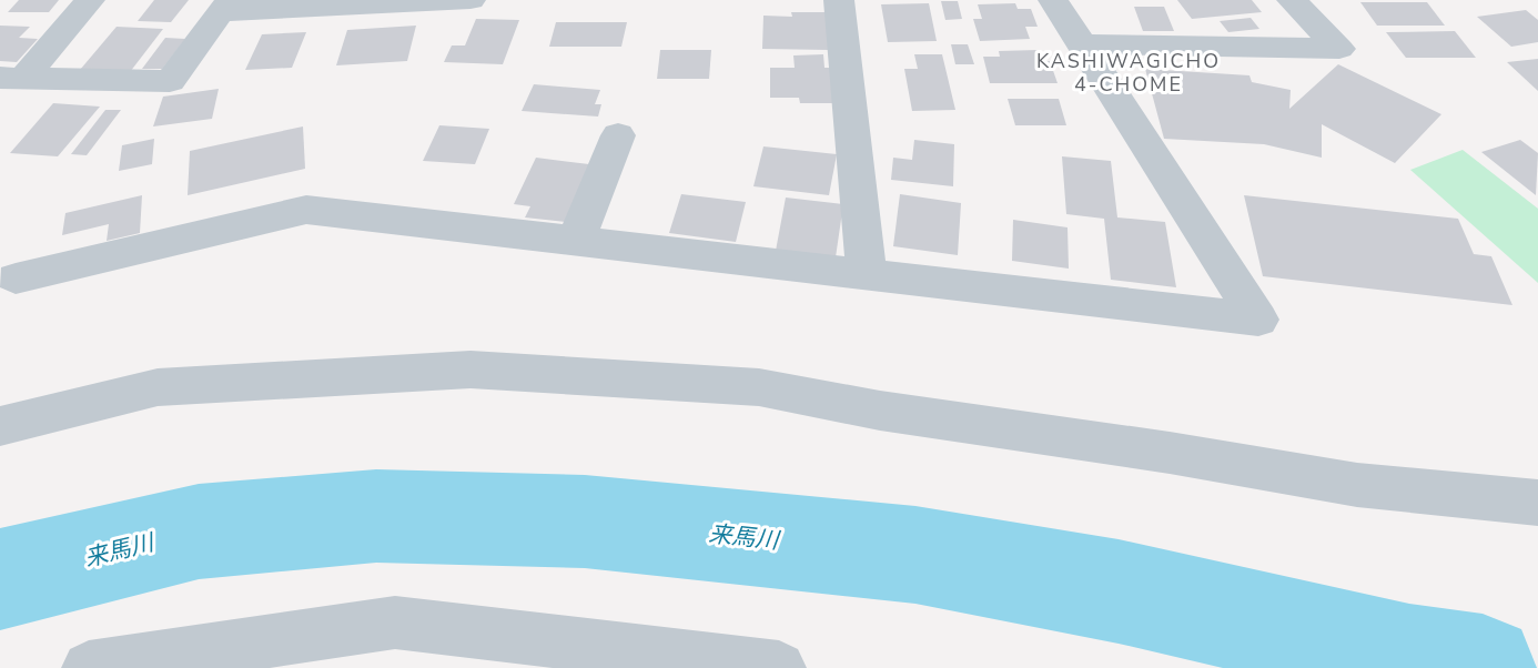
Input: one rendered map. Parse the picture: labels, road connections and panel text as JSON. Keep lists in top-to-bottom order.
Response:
{
  "districts": ["KASHIWAGICHO 4-CHOME"],
  "water": ["来馬川"]
}
